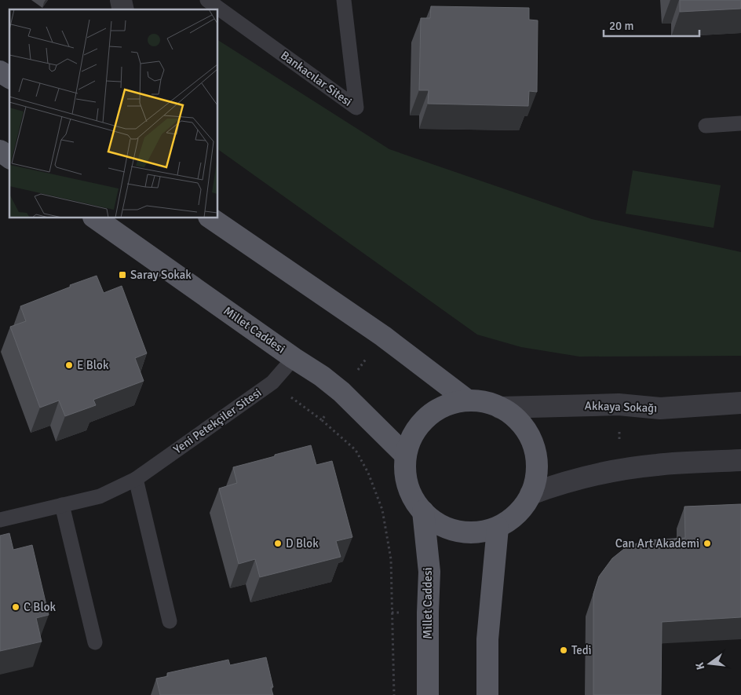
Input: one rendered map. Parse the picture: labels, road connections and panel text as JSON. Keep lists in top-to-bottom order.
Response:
{
  "streets": {
    "main road": ["Millet Caddesi"],
    "street": ["Akkaya Sokağı"],
    "lane": ["Bankacılar Sitesi", "Yeni Petekçiler Sitesi"]
  },
  "crossings": [
    ["Millet Caddesi", "Akkaya Sokağı"],
    ["Millet Caddesi", "Yeni Petekçiler Sitesi"]
  ],
  "places": {
    "transit": ["Saray Sokak"],
    "other": [
      "E Blok",
      "D Blok",
      "Can Art Akademi",
      "C Blok",
      "Tedi"
    ]
  },
  "scale_bar": "20 m",
  "north": "left"
}
